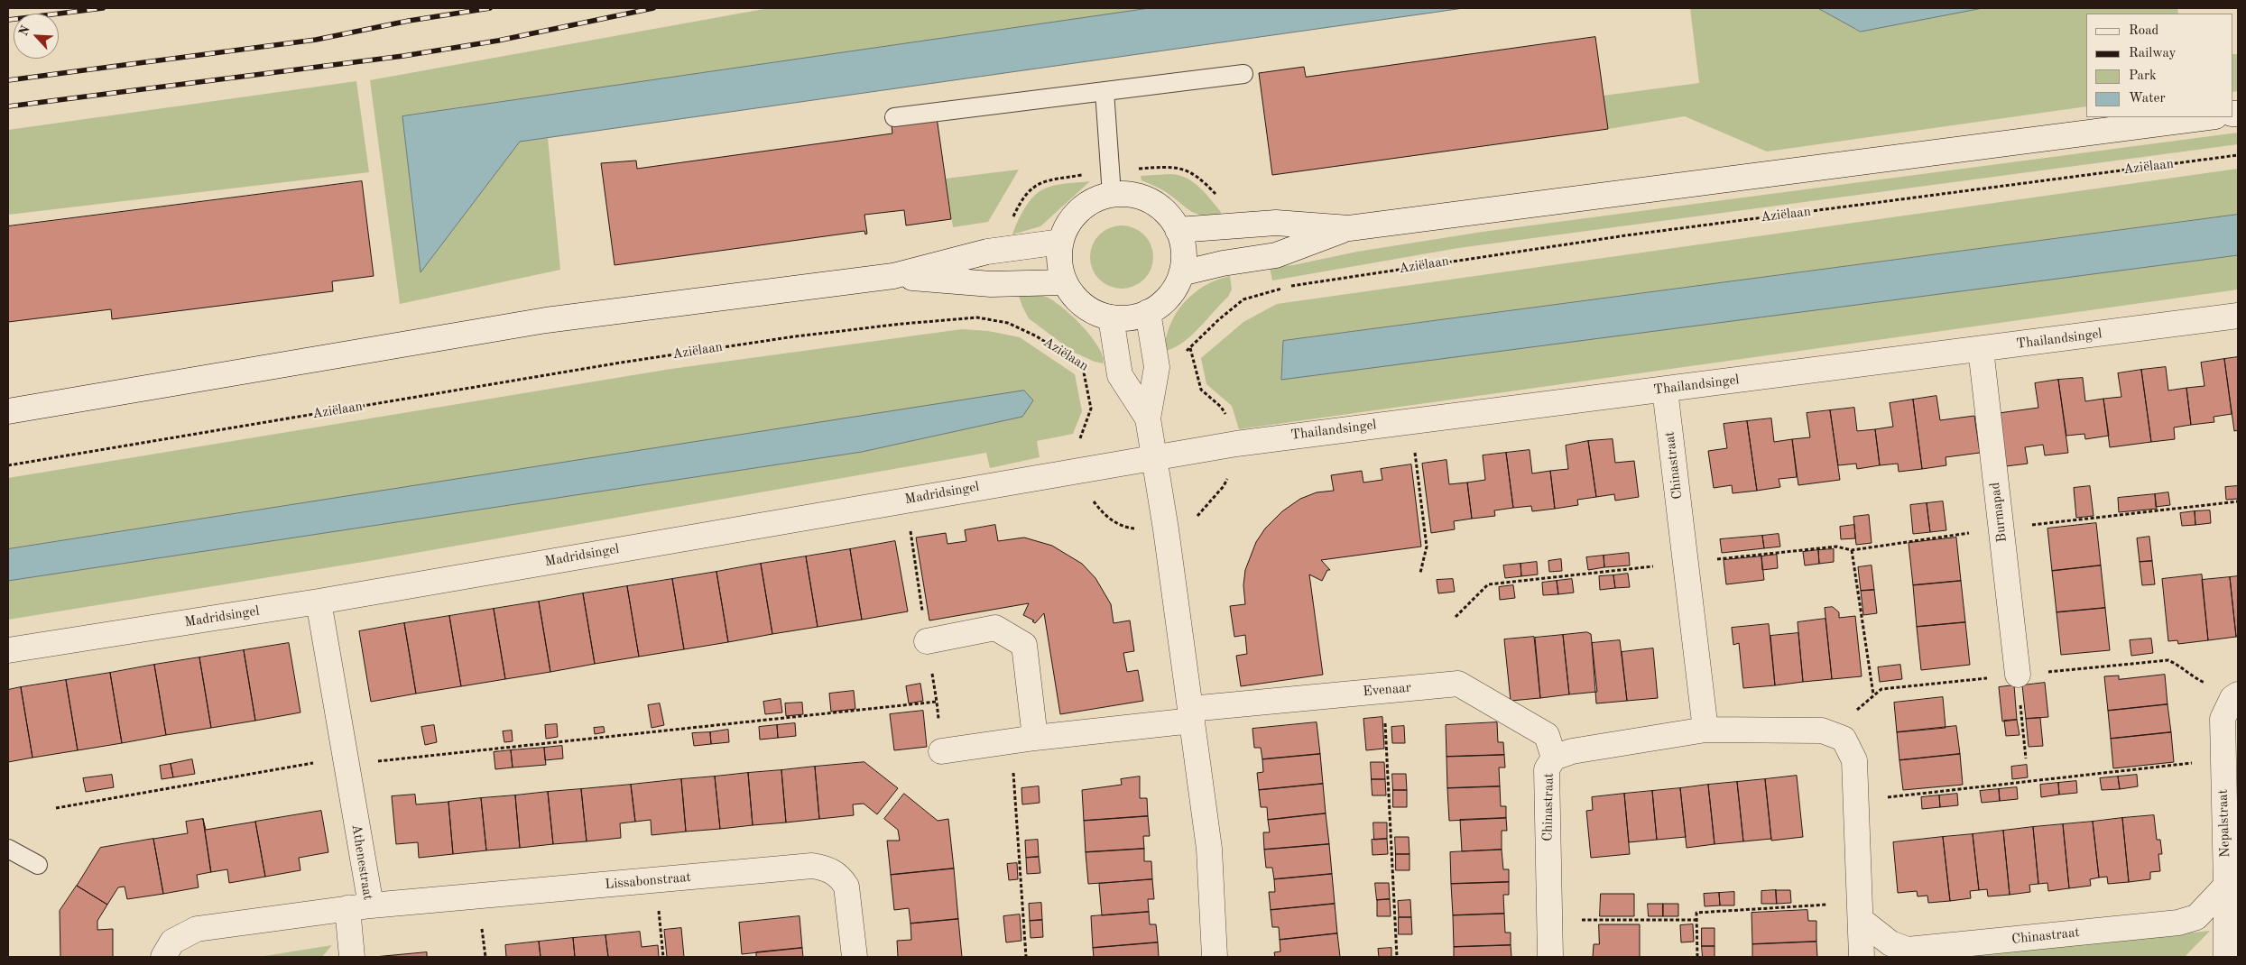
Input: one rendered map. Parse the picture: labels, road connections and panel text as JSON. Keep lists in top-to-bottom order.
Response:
{
  "streets": {
    "street": [
      "Thailandsingel",
      "Chinastraat",
      "Madridsingel",
      "Burmapad",
      "Evenaar",
      "Nepalstraat",
      "Athenestraat",
      "Lissabonstraat"
    ],
    "path": ["Aziëlaan"]
  },
  "crossings": [
    ["Thailandsingel", "Chinastraat"],
    ["Thailandsingel", "Madridsingel"],
    ["Thailandsingel", "Burmapad"],
    ["Chinastraat", "Evenaar"],
    ["Chinastraat", "Nepalstraat"],
    ["Madridsingel", "Athenestraat"],
    ["Athenestraat", "Lissabonstraat"]
  ],
  "legend": [
    "Road",
    "Railway",
    "Park",
    "Water"
  ],
  "north": "top left"
}
